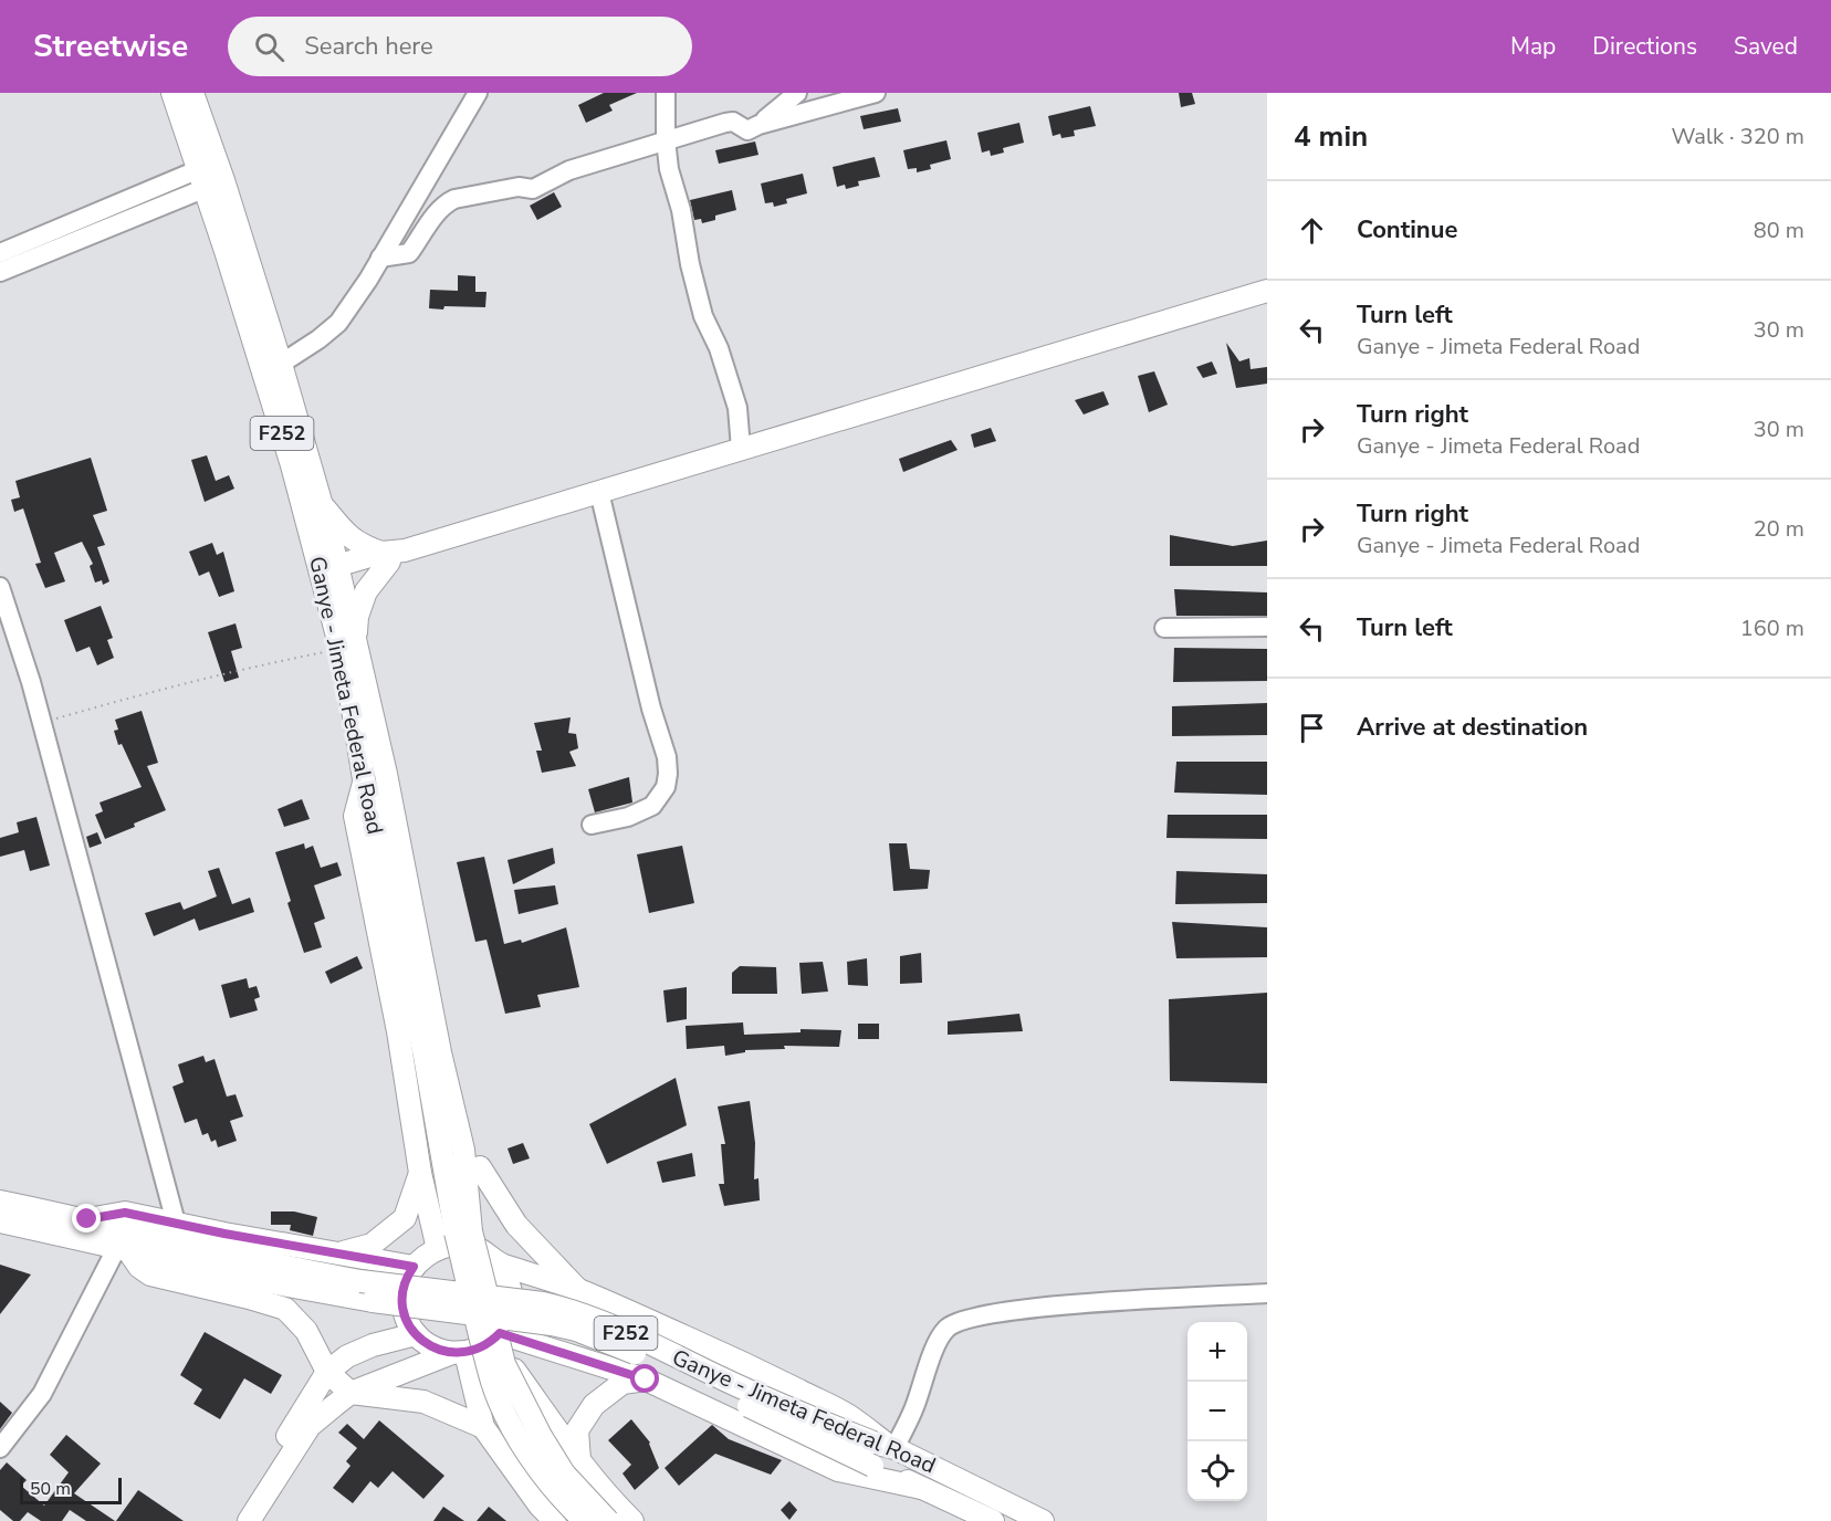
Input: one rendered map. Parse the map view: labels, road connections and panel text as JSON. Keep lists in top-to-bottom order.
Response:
{
  "streets": {
    "main road": ["F252", "Ganye - Jimeta Federal Road"]
  },
  "scale_bar": "50 m",
  "page": {
    "header": "Streetwise",
    "search": "Search here",
    "nav": ["Map", "Directions", "Saved"],
    "heading": ["4 min", "Walk · 320 m"],
    "list": [
      ["Continue", "80 m"],
      ["Turn left", "Ganye - Jimeta Federal Road", "30 m"],
      ["Turn right", "Ganye - Jimeta Federal Road", "30 m"],
      ["Turn right", "Ganye - Jimeta Federal Road", "20 m"],
      ["Turn left", "160 m"],
      "Arrive at destination"
    ],
    "map_buttons": ["+", "−"],
    "scale": "50 m"
  }
}
